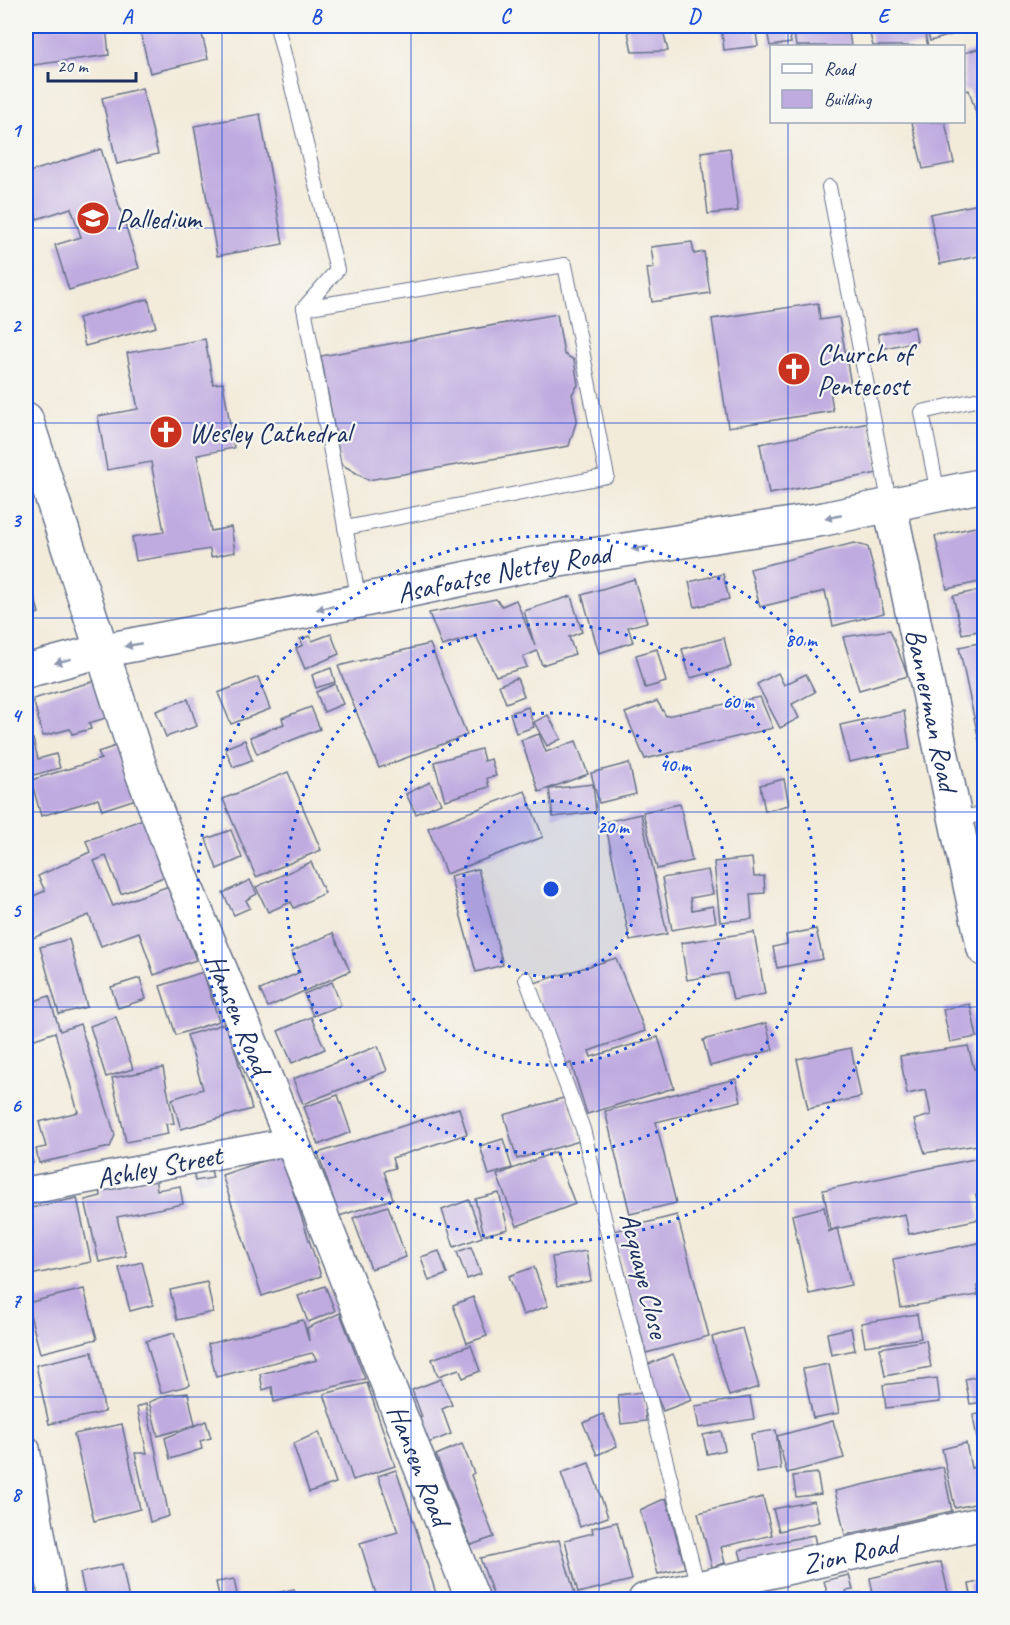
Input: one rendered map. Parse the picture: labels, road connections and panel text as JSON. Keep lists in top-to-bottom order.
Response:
{
  "streets": {
    "street": [
      "Asafoatse Nettey Road",
      "Bannerman Road",
      "Hansen Road",
      "Ashley Street",
      "Zion Road"
    ],
    "lane": ["Acquaye Close"]
  },
  "crossings": [
    ["Asafoatse Nettey Road", "Bannerman Road"],
    ["Asafoatse Nettey Road", "Hansen Road"],
    ["Hansen Road", "Ashley Street"],
    ["Acquaye Close", "Zion Road"]
  ],
  "one_way": ["Asafoatse Nettey Road"],
  "places": {
    "school or university": ["Palledium"],
    "church": ["Church of Pentecost", "Wesley Cathedral"]
  },
  "legend": ["Road", "Building"],
  "scale_bar": "20 m",
  "grid": {
    "columns": [
      "A",
      "B",
      "C",
      "D",
      "E"
    ],
    "rows": [
      "1",
      "2",
      "3",
      "4",
      "5",
      "6",
      "7",
      "8"
    ]
  },
  "rings": [
    "80 m",
    "60 m",
    "40 m",
    "20 m"
  ]
}
